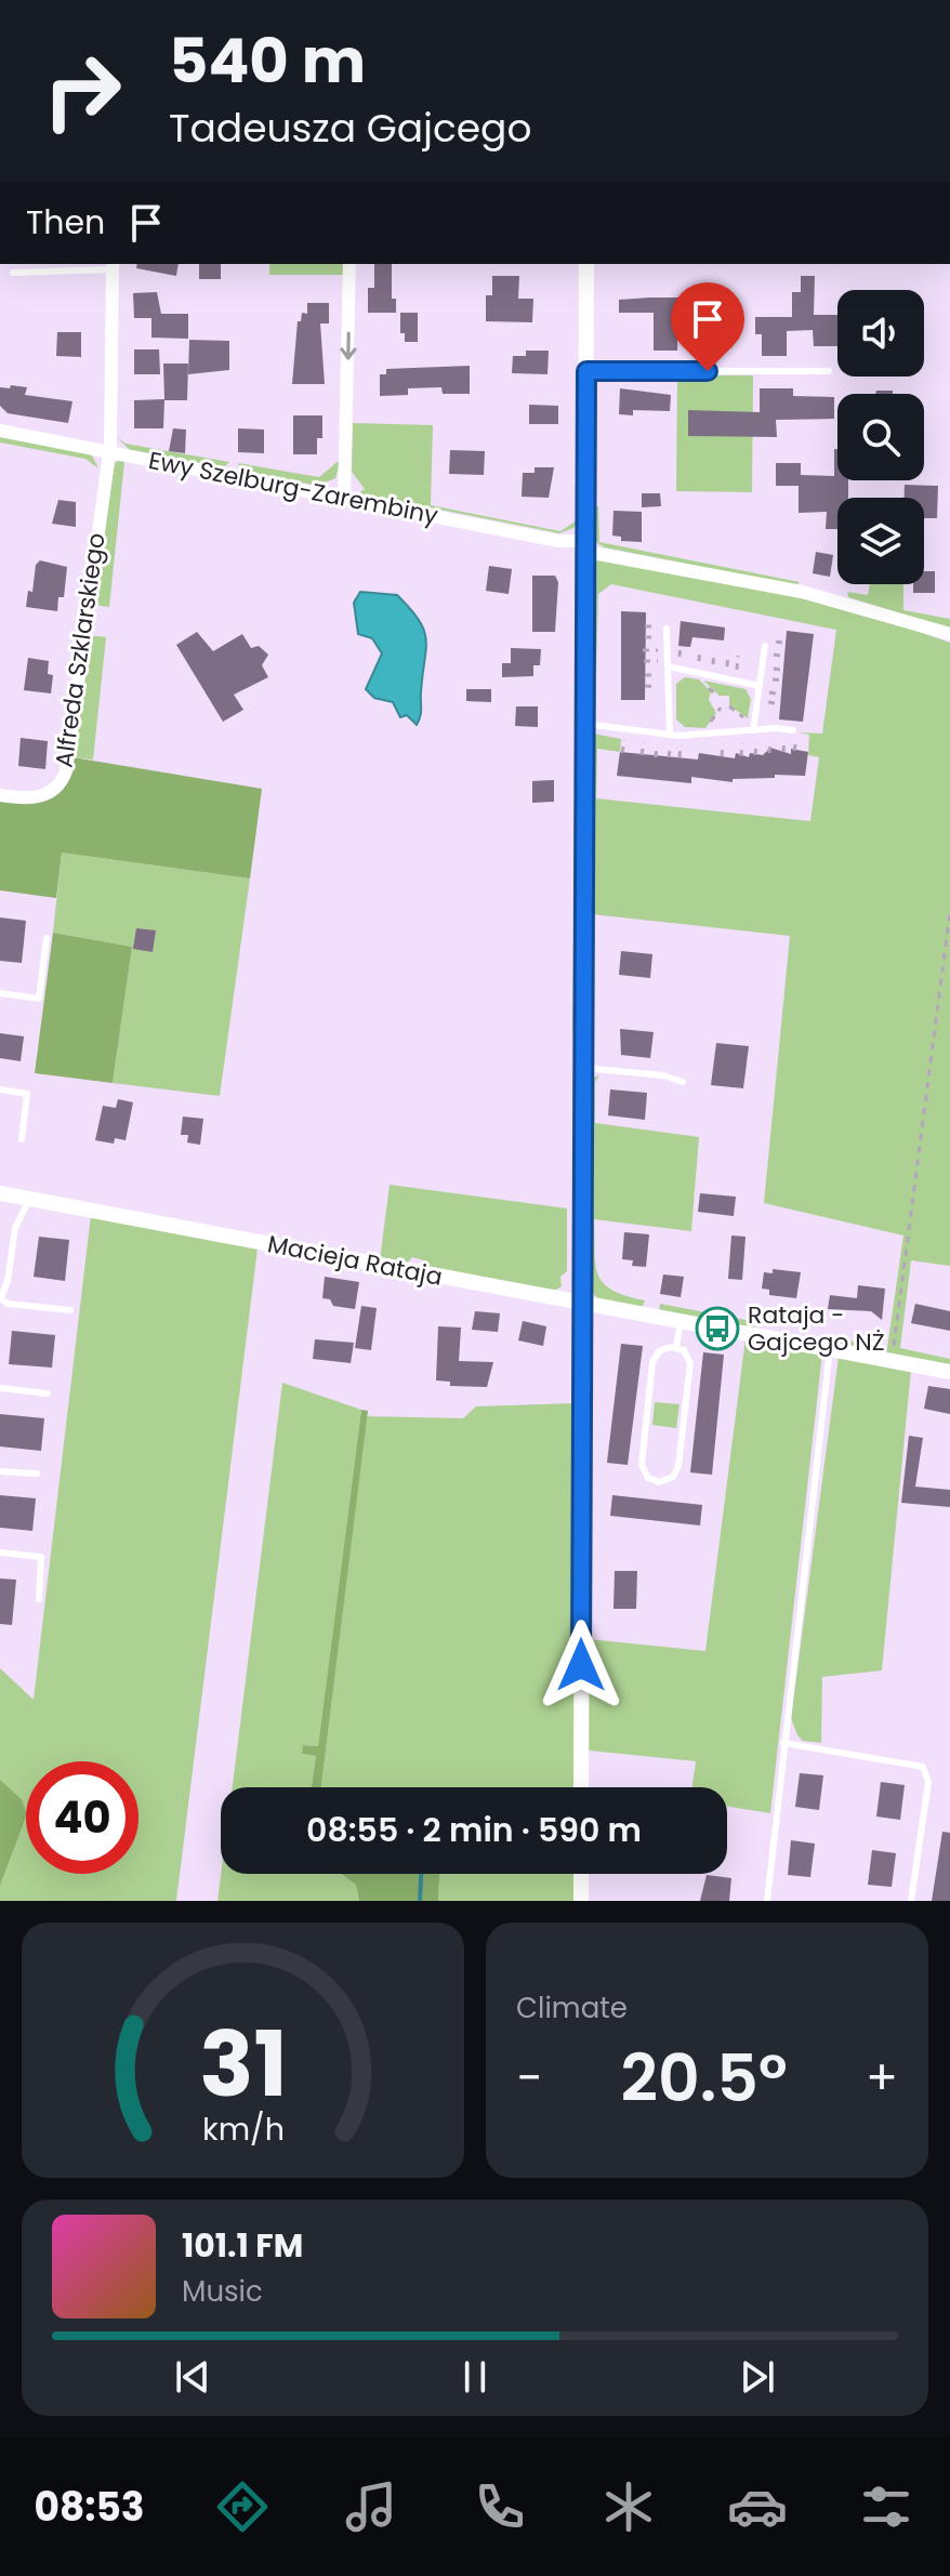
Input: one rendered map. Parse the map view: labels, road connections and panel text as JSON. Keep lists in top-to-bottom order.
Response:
{
  "streets": {
    "street": ["Ewy Szelburg-Zarembiny", "Alfreda Szklarskiego", "Macieja Rataja"]
  },
  "crossings": [
    ["Ewy Szelburg-Zarembiny", "Alfreda Szklarskiego"]
  ],
  "places": {
    "bus stop": ["Rataja - Gajcego NŻ"]
  },
  "page": {
    "turn": ["540 m", "Tadeusza Gajcego"],
    "then": "Then",
    "limit": "40",
    "trip": "08:55 · 2 min · 590 m",
    "tile": "Climate",
    "heat": ["−", "20.5°", "+"],
    "song": ["101.1 FM", "Music"],
    "tabs": "08:53",
    "gauge": ["31", "km/h"]
  }
}
